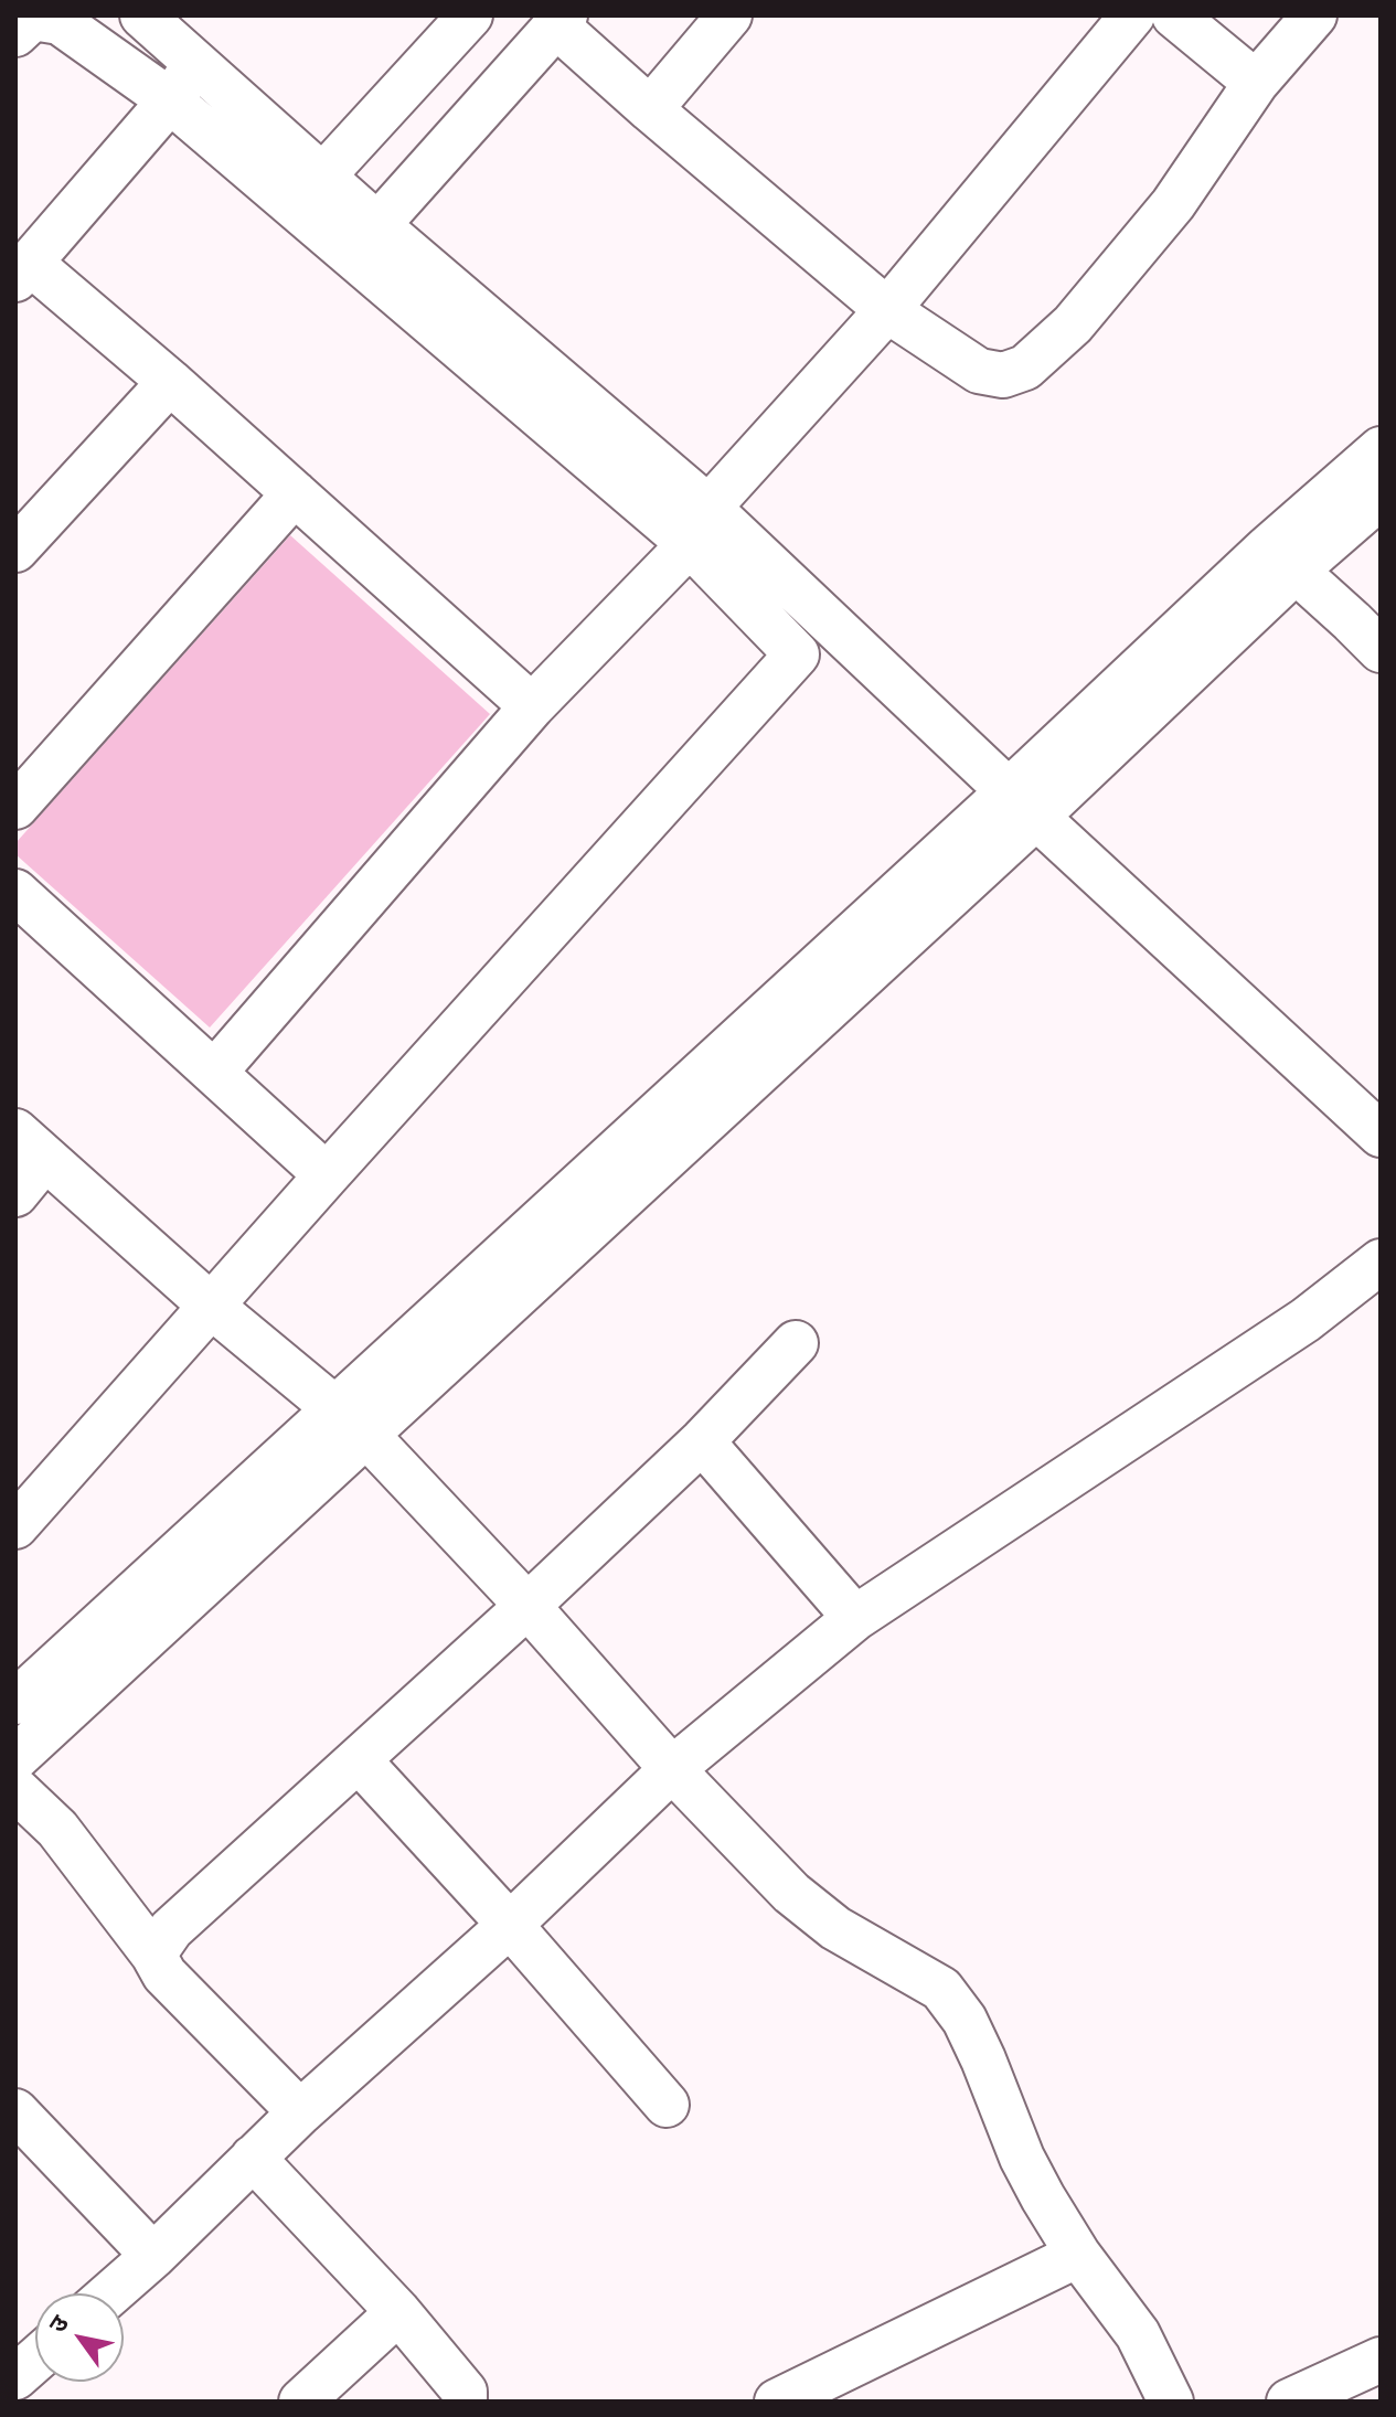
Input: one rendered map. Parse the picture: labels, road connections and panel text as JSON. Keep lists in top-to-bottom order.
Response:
{
  "north": "top left"
}
